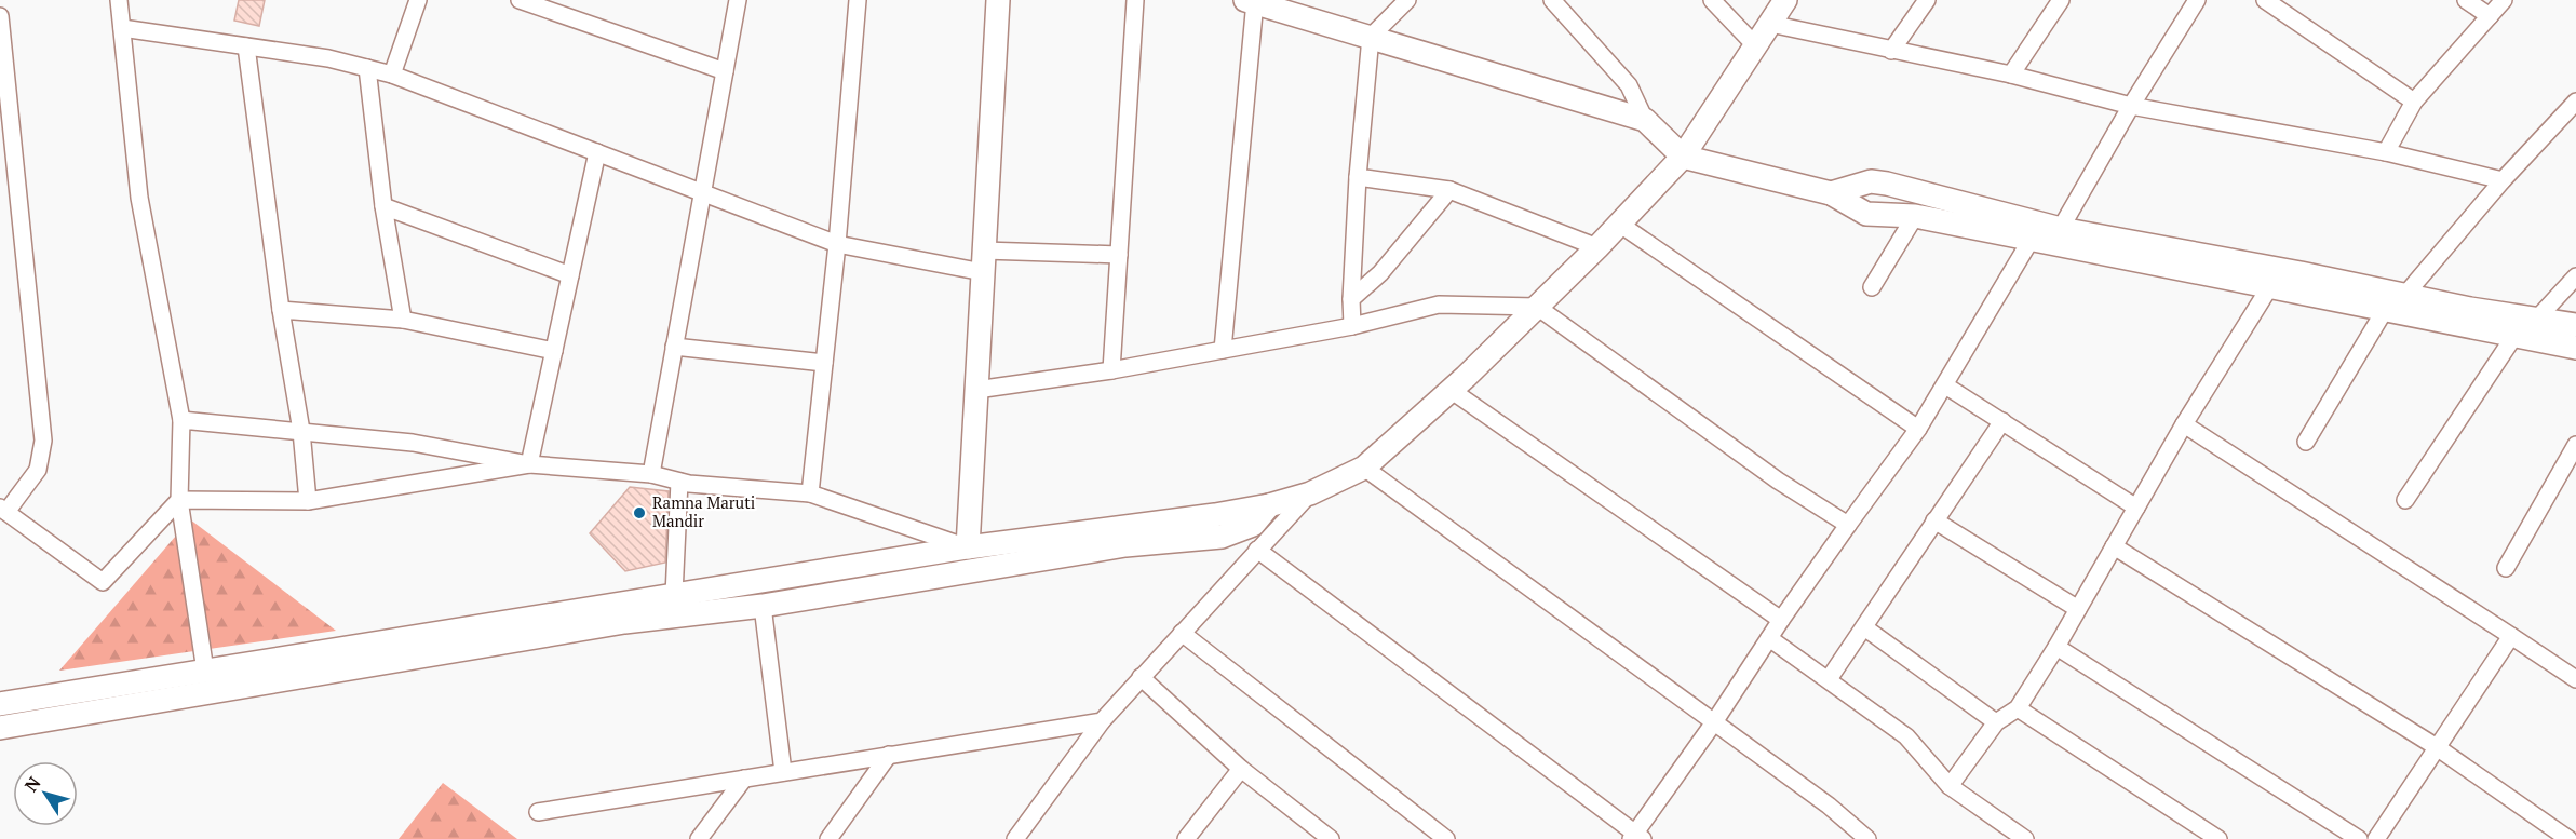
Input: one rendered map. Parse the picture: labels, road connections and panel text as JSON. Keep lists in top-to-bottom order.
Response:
{
  "places": ["Ramna Maruti Mandir"],
  "north": "top left"
}
